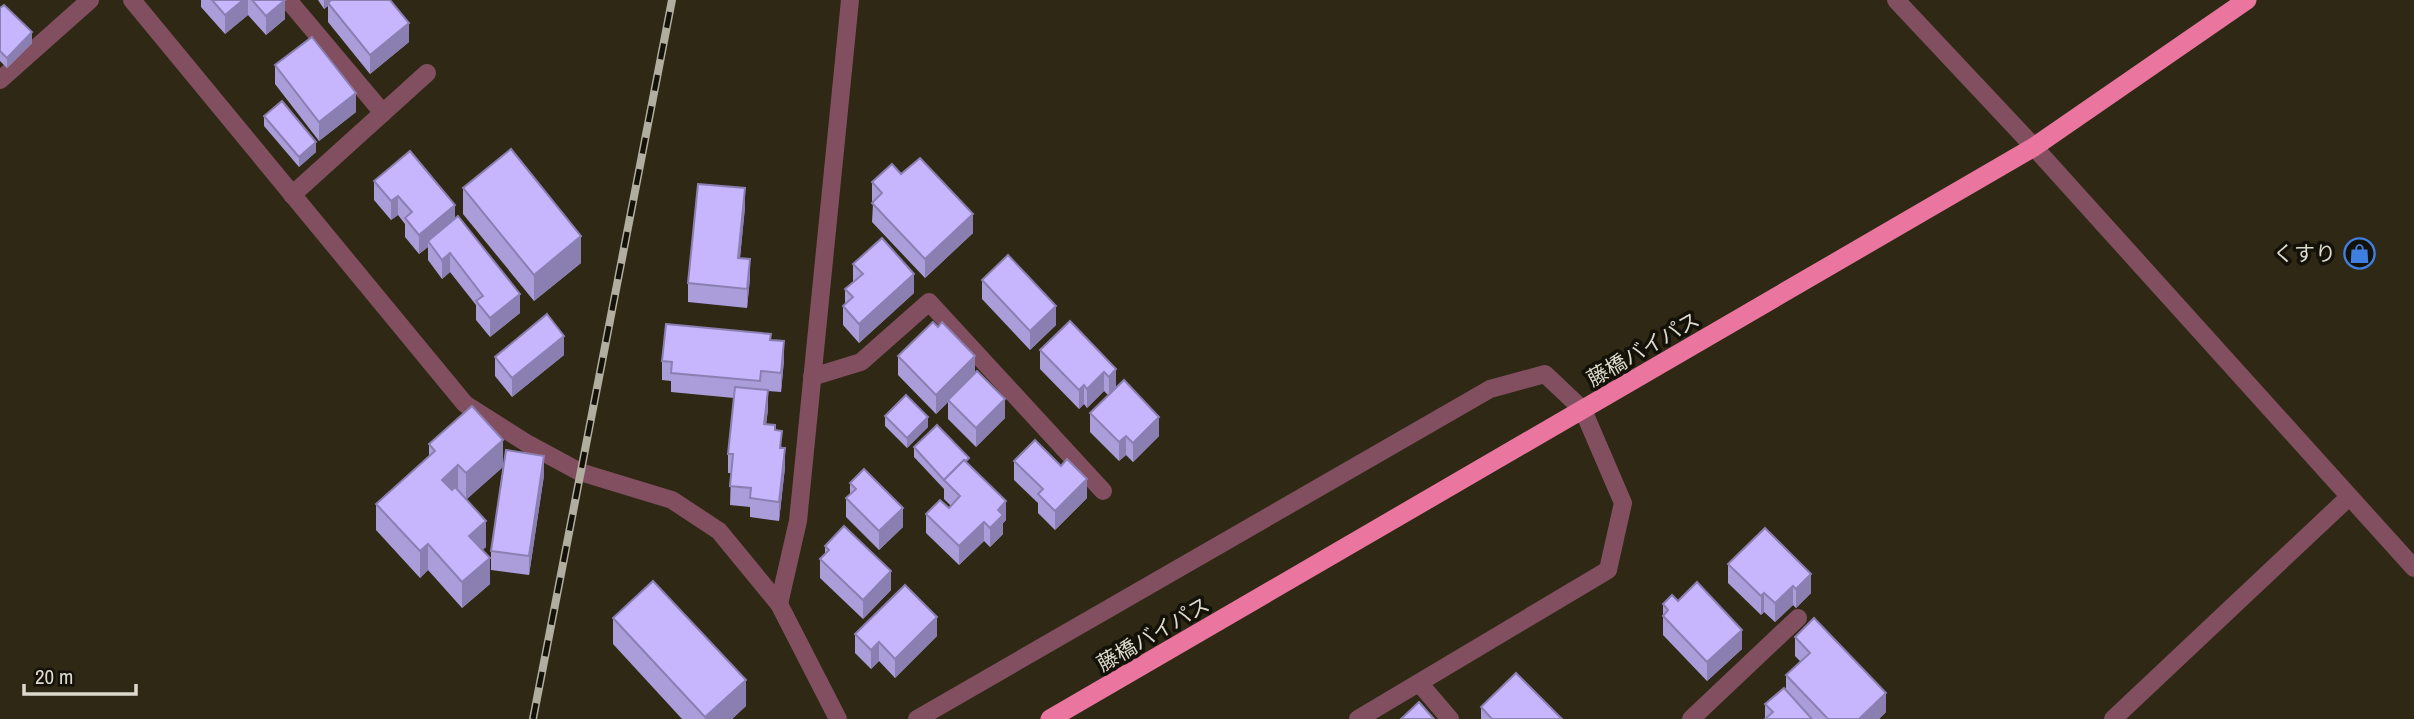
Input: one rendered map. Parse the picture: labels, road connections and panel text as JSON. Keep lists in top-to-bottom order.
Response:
{
  "streets": {
    "highway": ["藤橋バイパス"]
  },
  "places": {
    "shop": ["くすり"]
  },
  "scale_bar": "20 m"
}
